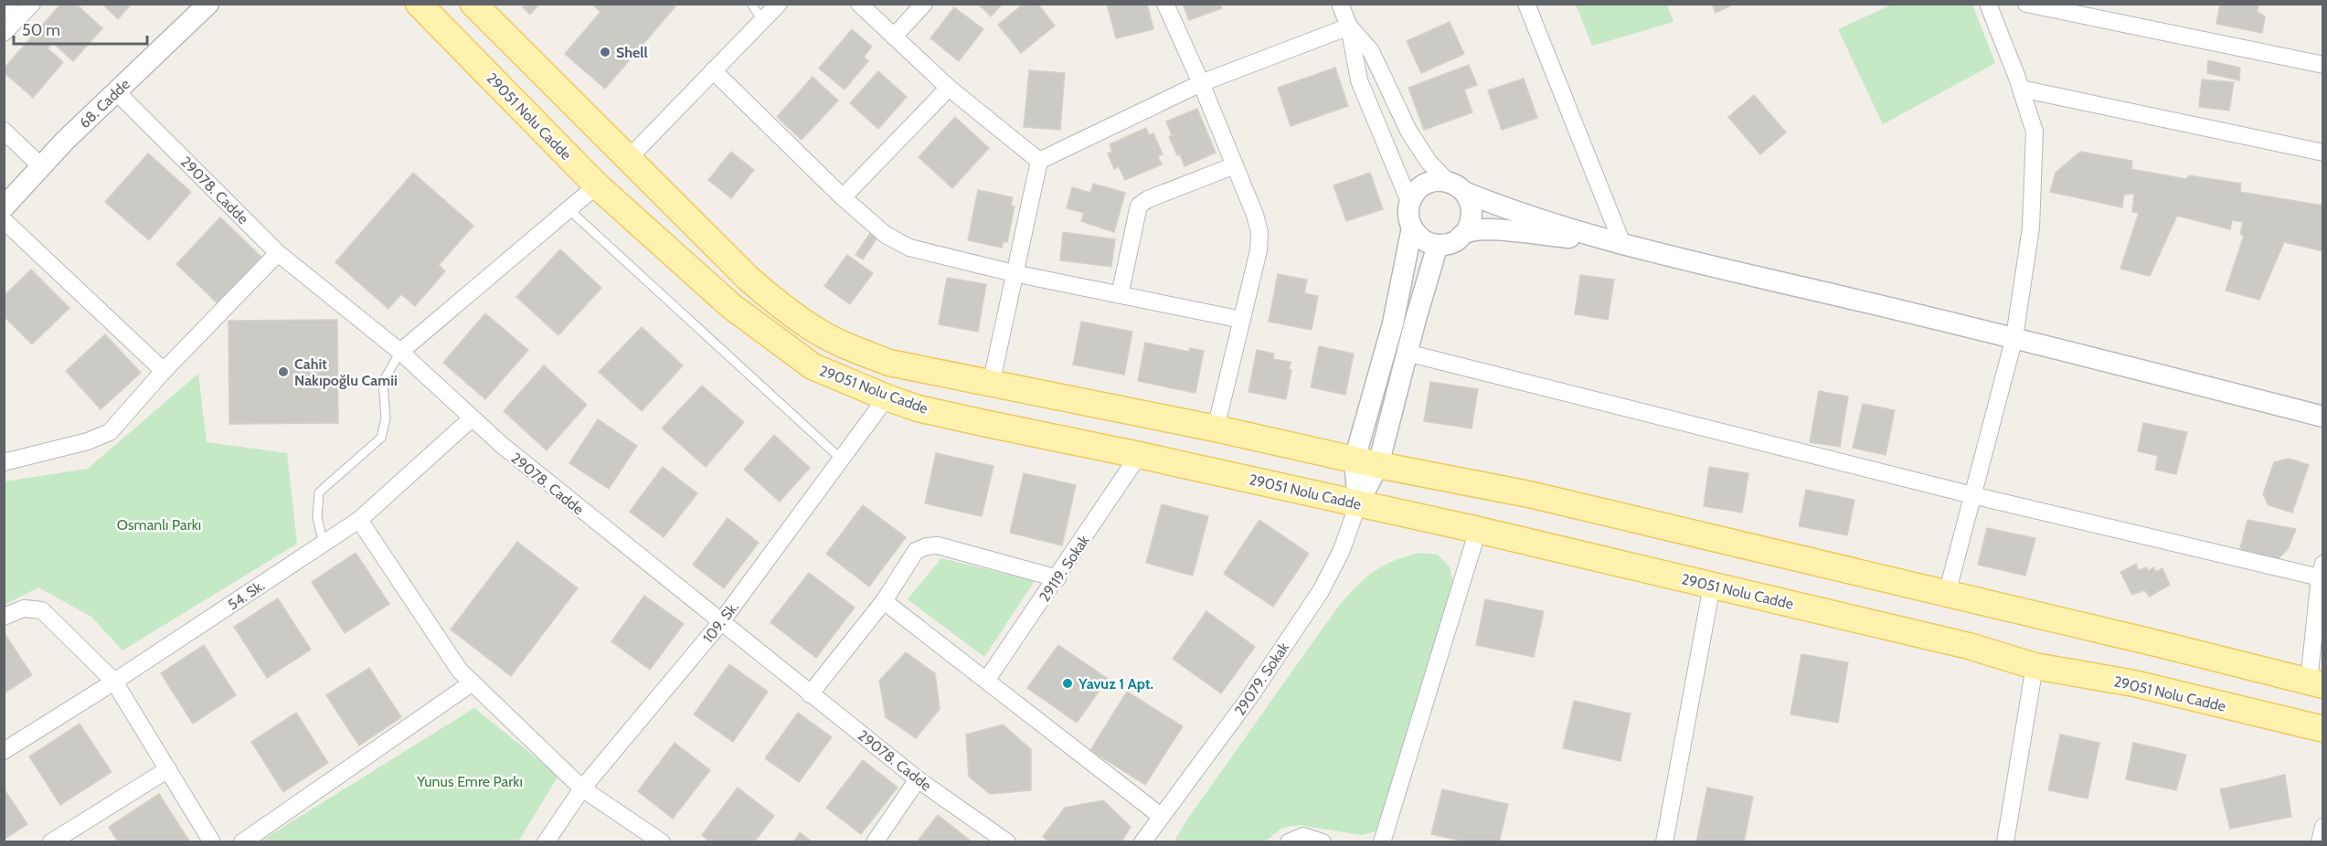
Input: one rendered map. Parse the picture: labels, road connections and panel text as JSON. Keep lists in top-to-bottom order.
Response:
{
  "streets": {
    "main road": ["29051 Nolu Cadde"],
    "street": [
      "68. Cadde",
      "29078. Cadde",
      "29119. Sokak",
      "54. Sk.",
      "109. Sk.",
      "29079. Sokak"
    ]
  },
  "crossings": [
    ["68. Cadde", "29078. Cadde"],
    ["29051 Nolu Cadde", "29119. Sokak"],
    ["29051 Nolu Cadde", "109. Sk."],
    ["29051 Nolu Cadde", "29079. Sokak"],
    ["29078. Cadde", "54. Sk."],
    ["29078. Cadde", "109. Sk."]
  ],
  "parks": ["Osmanlı Parkı", "Yunus Emre Parkı"],
  "places": ["Shell", "Cahit Nakıpoğlu Camii", "Yavuz 1 Apt."],
  "scale_bar": "50 m"
}
